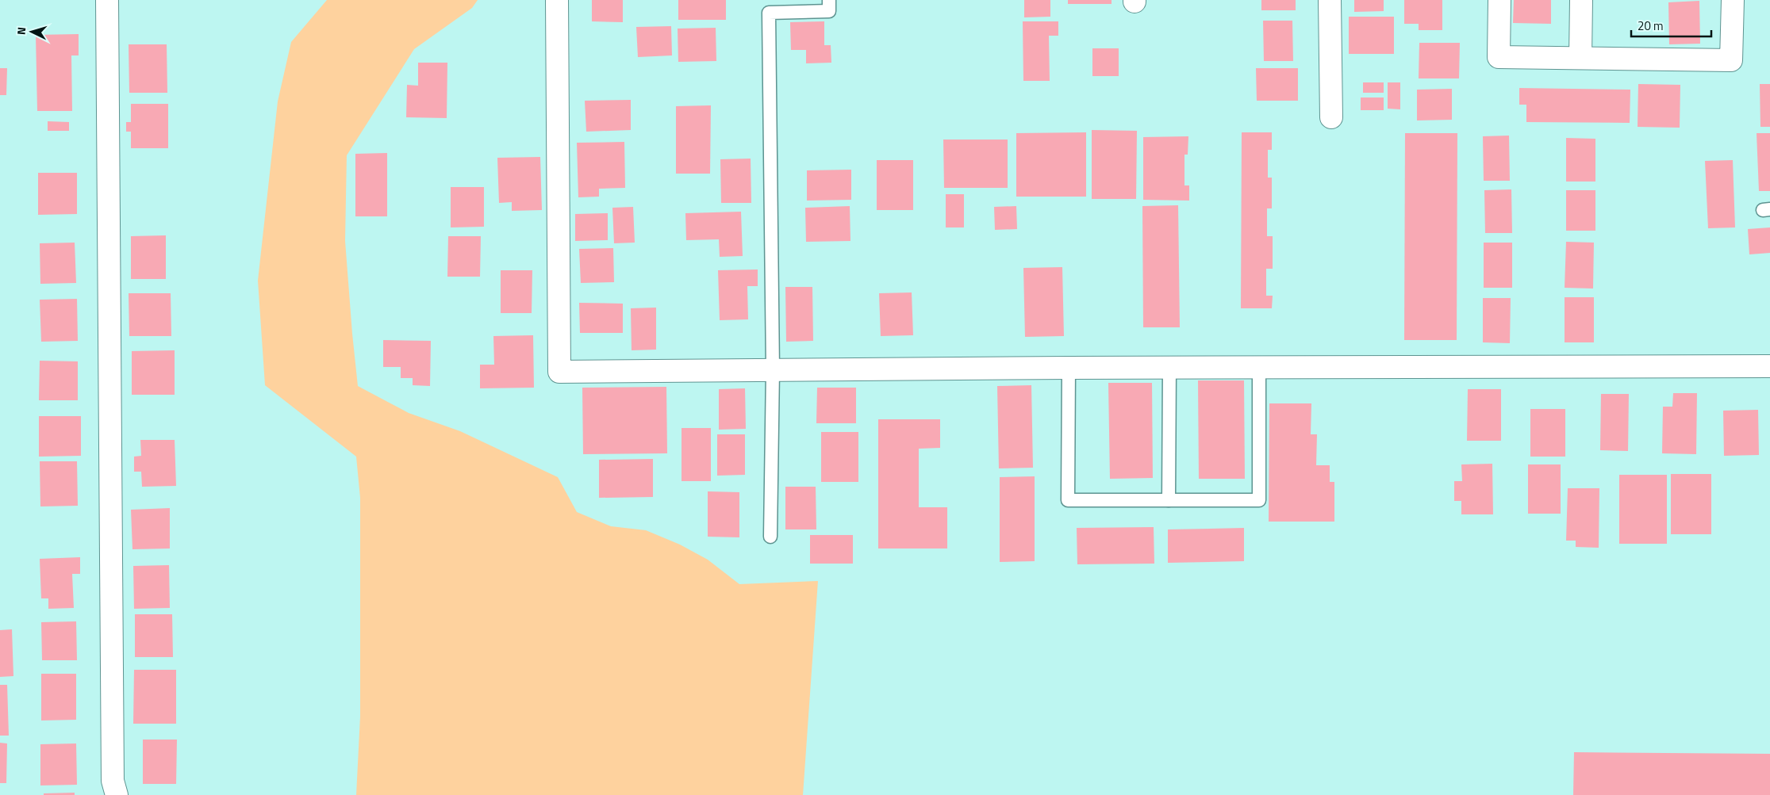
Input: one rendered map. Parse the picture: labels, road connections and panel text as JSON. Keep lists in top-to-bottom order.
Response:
{
  "scale_bar": "20 m",
  "north": "left"
}
